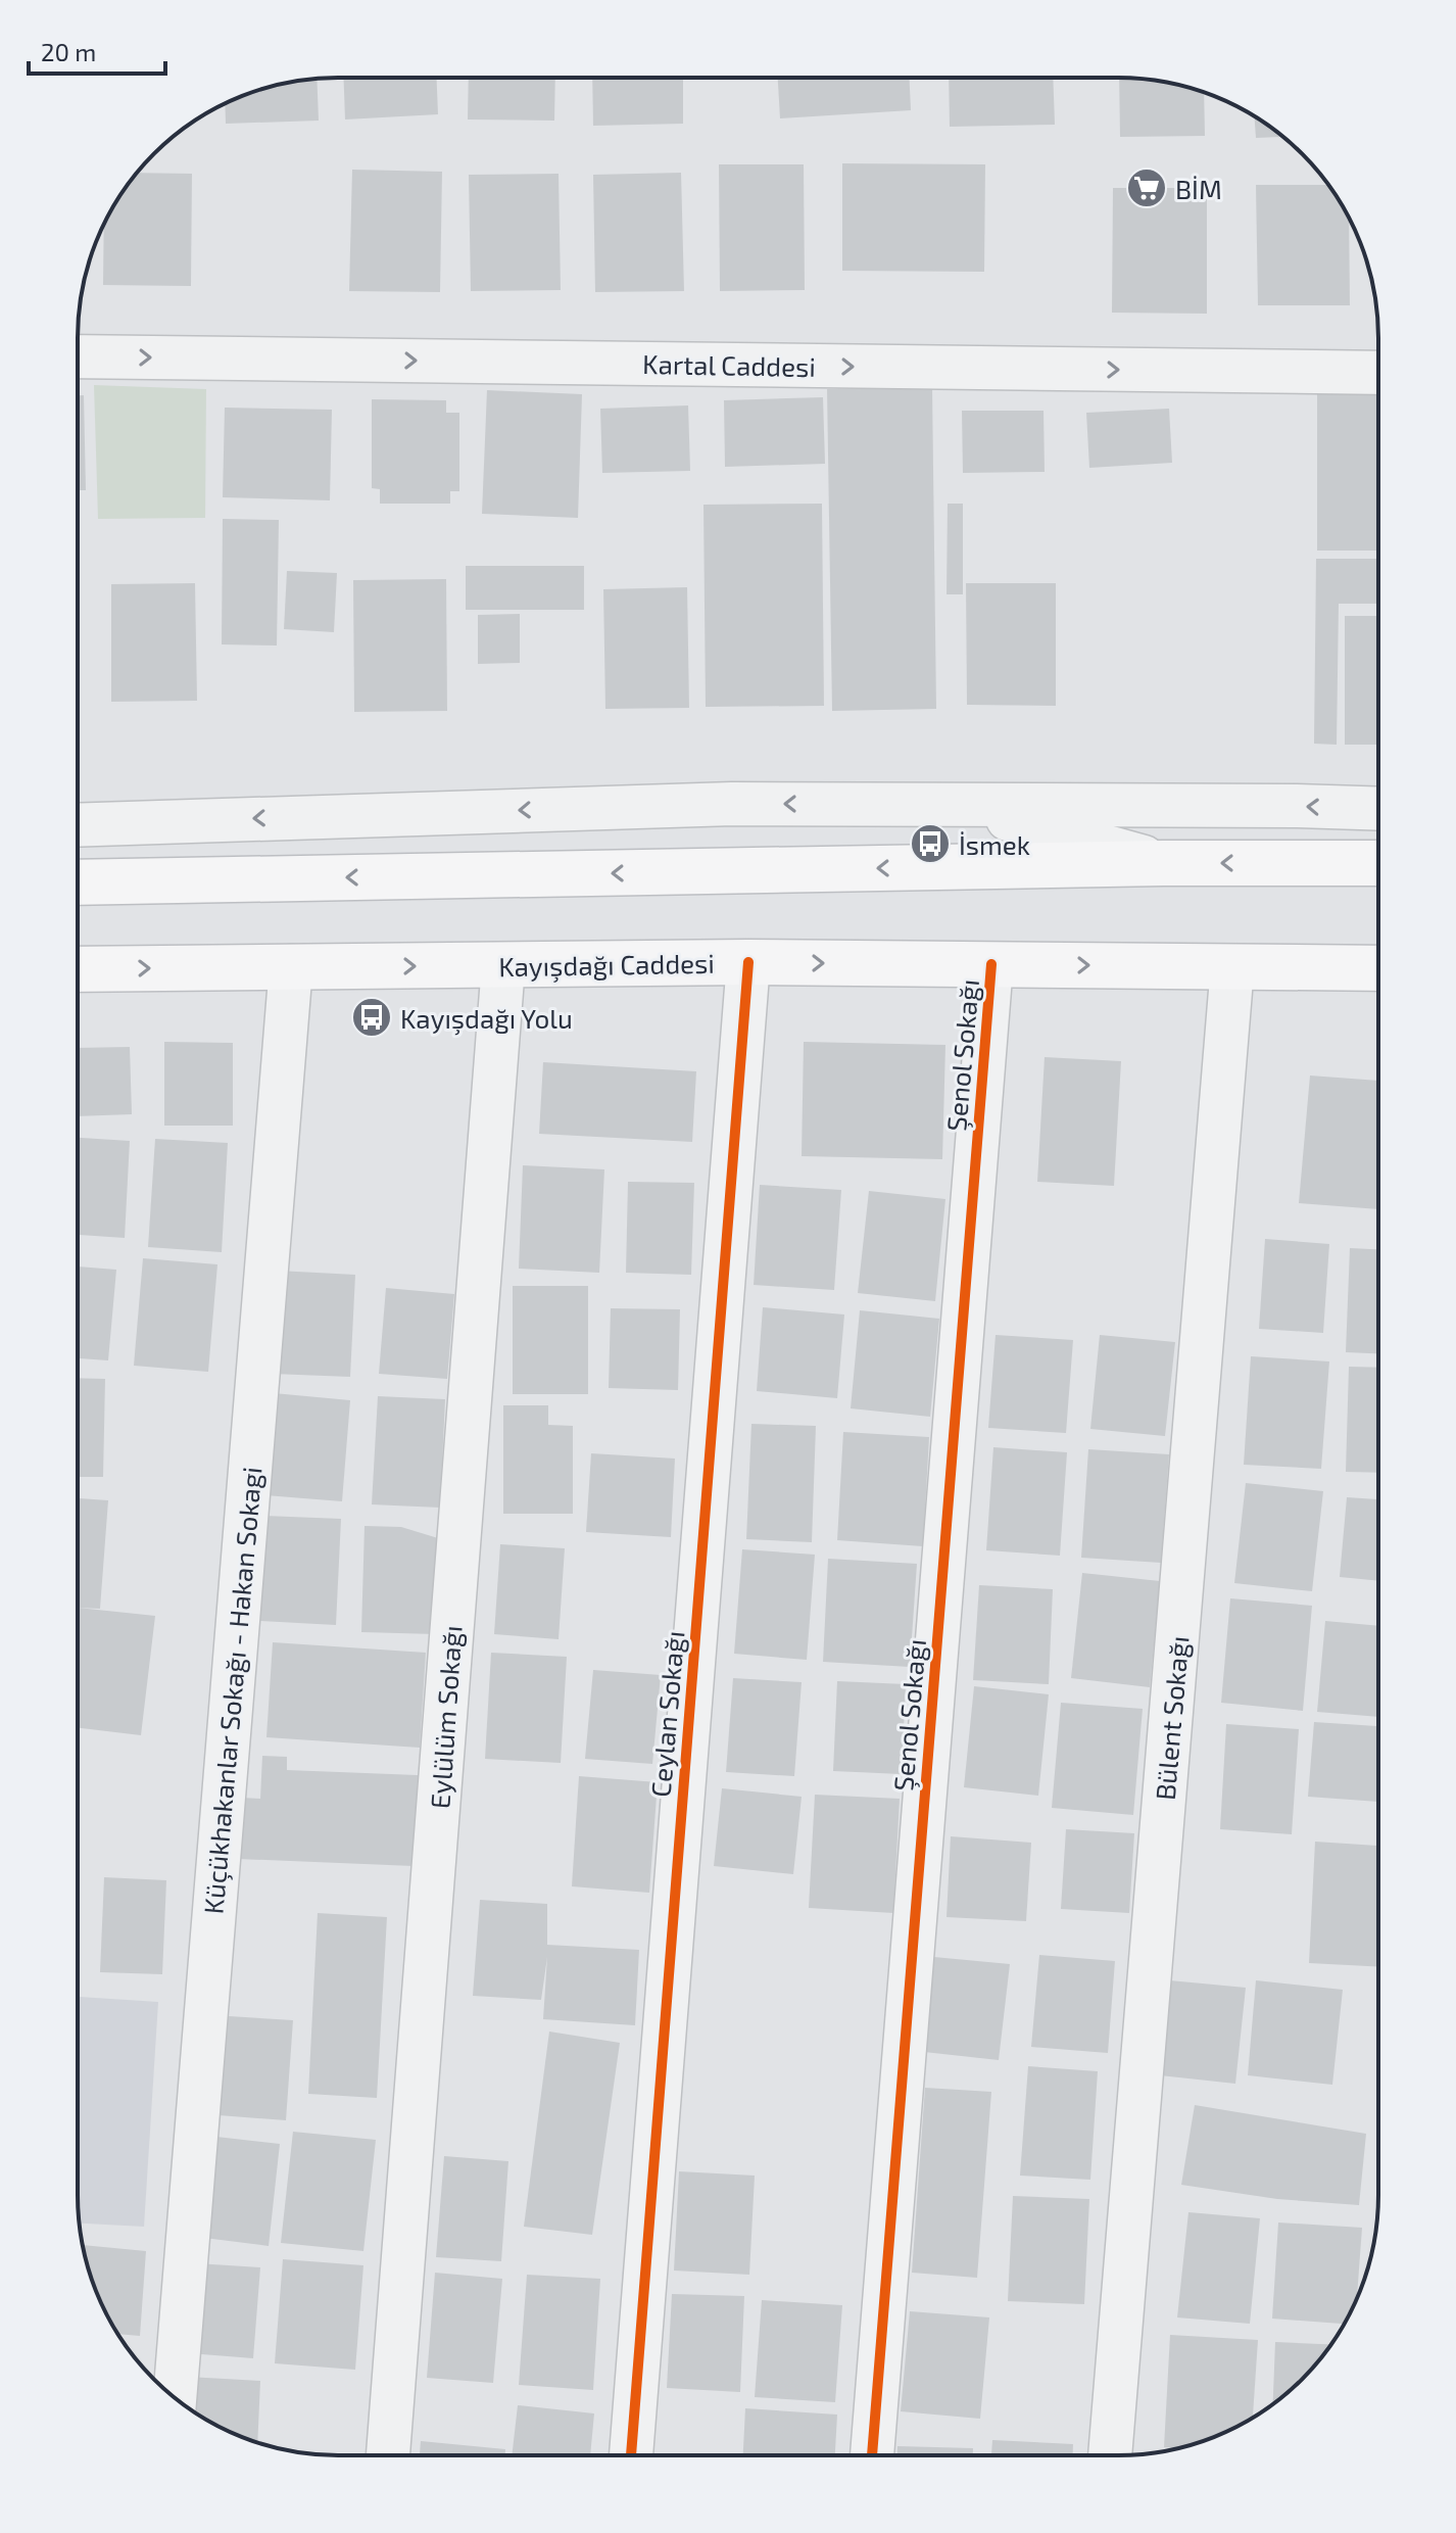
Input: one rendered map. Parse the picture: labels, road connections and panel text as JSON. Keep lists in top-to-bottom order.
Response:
{
  "streets": {
    "main road": ["Kayışdağı Caddesi"],
    "street": [
      "Kartal Caddesi",
      "Şenol Sokağı",
      "Küçükhakanlar Sokağı - Hakan Sokagi",
      "Ceylan Sokağı",
      "Eylülüm Sokağı",
      "Bülent Sokağı"
    ]
  },
  "crossings": [
    ["Kayışdağı Caddesi", "Şenol Sokağı"],
    ["Kayışdağı Caddesi", "Küçükhakanlar Sokağı - Hakan Sokagi"],
    ["Kayışdağı Caddesi", "Ceylan Sokağı"],
    ["Kayışdağı Caddesi", "Eylülüm Sokağı"],
    ["Kayışdağı Caddesi", "Bülent Sokağı"]
  ],
  "one_way": ["Kartal Caddesi"],
  "places": {
    "supermarket": ["BİM"],
    "bus stop": ["İsmek", "Kayışdağı Yolu"]
  },
  "scale_bar": "20 m"
}
